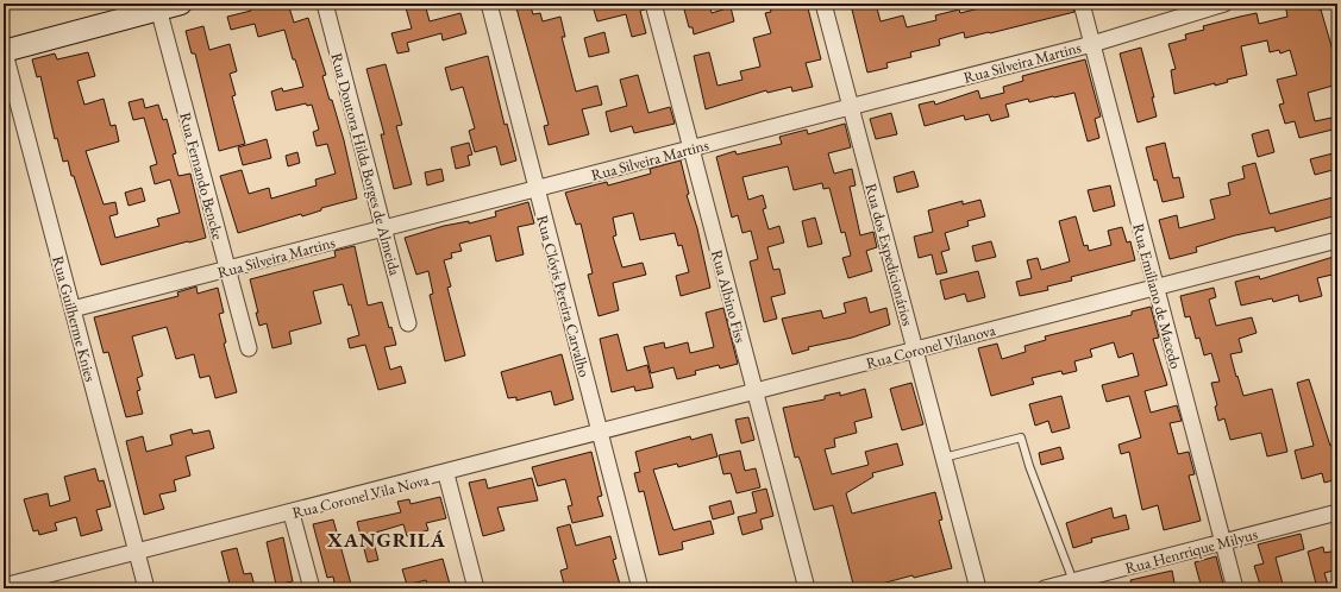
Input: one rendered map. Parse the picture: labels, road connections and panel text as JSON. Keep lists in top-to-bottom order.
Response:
{
  "streets": {
    "street": [
      "Rua Silveira Martins",
      "Rua Doutora Hilda Borges de Almeida",
      "Rua Fernando Bencke",
      "Rua dos Expedicionários",
      "Rua Clóvis Pereira Carvalho",
      "Rua Albino Fiss",
      "Rua Emiliano de Macedo",
      "Rua Guilherme Knies",
      "Rua Coronel Vilanova",
      "Rua Coronel Vila Nova",
      "Rua Henrrique Milyus"
    ]
  },
  "crossings": [
    ["Rua Silveira Martins", "Rua Doutora Hilda Borges de Almeida"],
    ["Rua Silveira Martins", "Rua Fernando Bencke"],
    ["Rua Silveira Martins", "Rua dos Expedicionários"],
    ["Rua Silveira Martins", "Rua Clóvis Pereira Carvalho"],
    ["Rua Silveira Martins", "Rua Albino Fiss"],
    ["Rua Silveira Martins", "Rua Emiliano de Macedo"],
    ["Rua Silveira Martins", "Rua Guilherme Knies"],
    ["Rua dos Expedicionários", "Rua Coronel Vilanova"],
    ["Rua Clóvis Pereira Carvalho", "Rua Coronel Vilanova"],
    ["Rua Albino Fiss", "Rua Coronel Vilanova"],
    ["Rua Emiliano de Macedo", "Rua Coronel Vilanova"],
    ["Rua Emiliano de Macedo", "Rua Henrrique Milyus"],
    ["Rua Guilherme Knies", "Rua Coronel Vila Nova"],
    ["Rua Coronel Vilanova", "Rua Coronel Vila Nova"]
  ],
  "districts": ["XANGRILÁ"]
}
